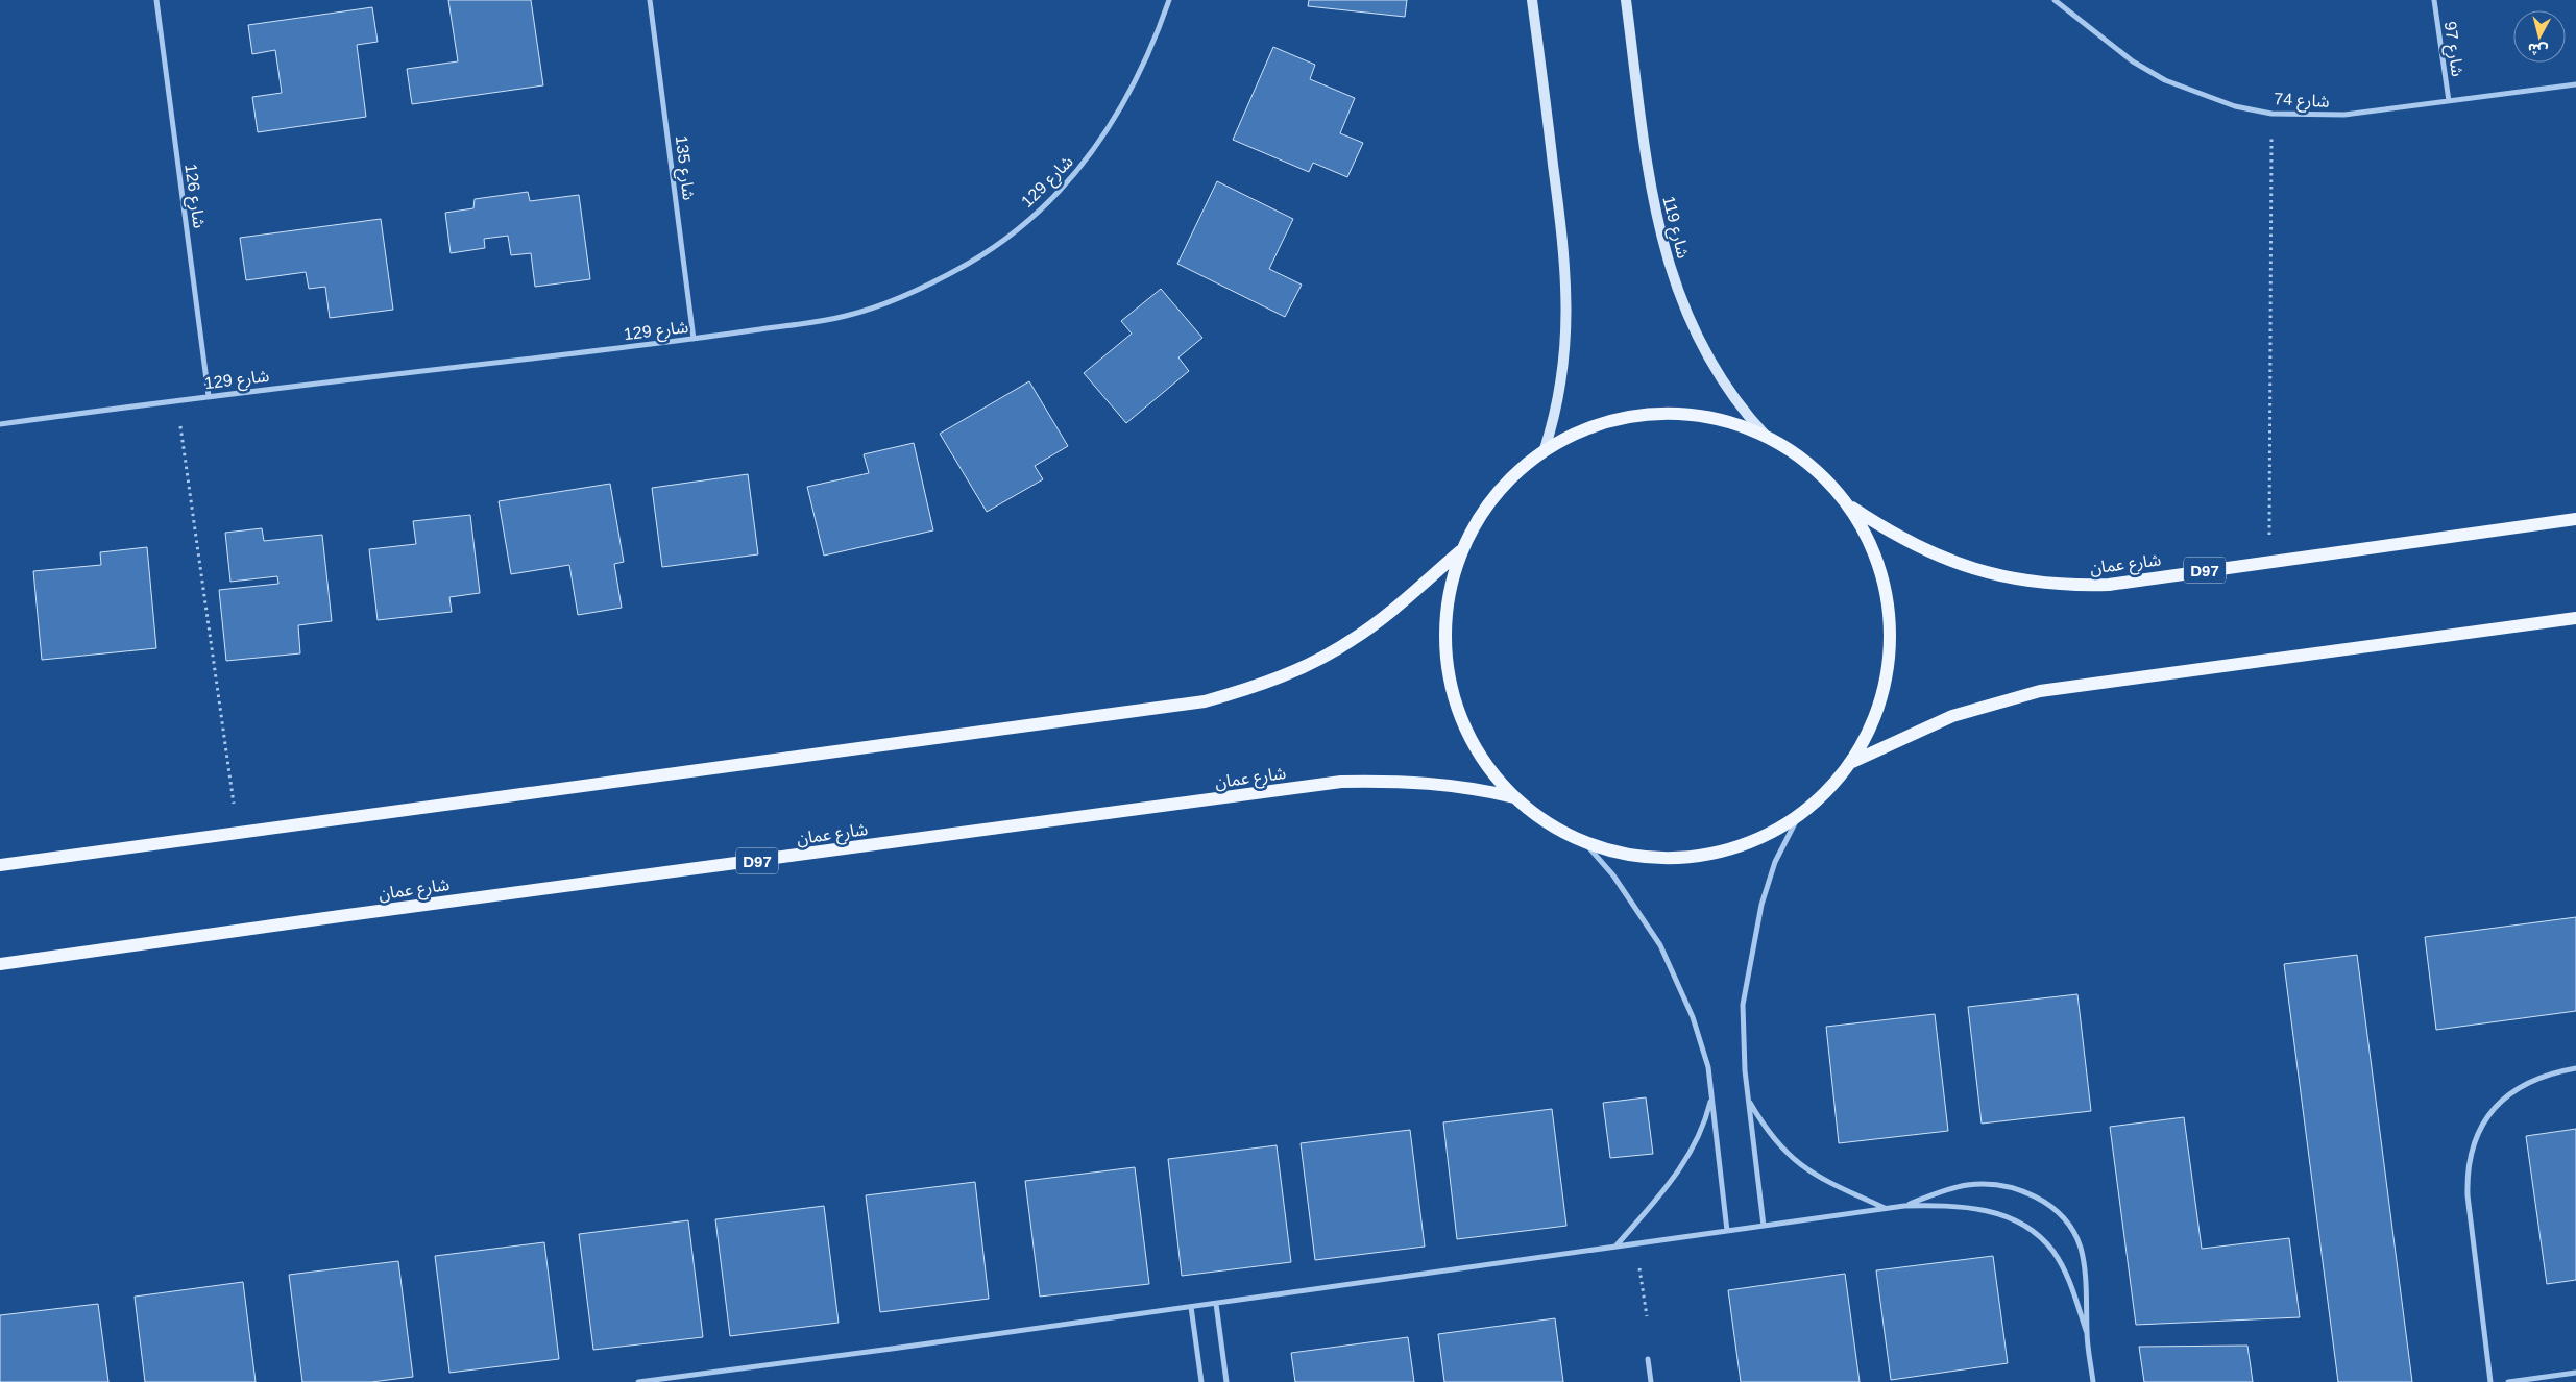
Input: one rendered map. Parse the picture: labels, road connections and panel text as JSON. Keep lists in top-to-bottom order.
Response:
{
  "streets": {
    "main road": ["شارع عمان", "D97"],
    "street": [
      "شارع 97",
      "شارع 74",
      "شارع 135",
      "شارع 129",
      "شارع 126",
      "شارع 119"
    ]
  },
  "crossings": [
    ["شارع 97", "شارع 74"],
    ["شارع 135", "شارع 129"],
    ["شارع 129", "شارع 126"]
  ],
  "north": "bottom"
}
